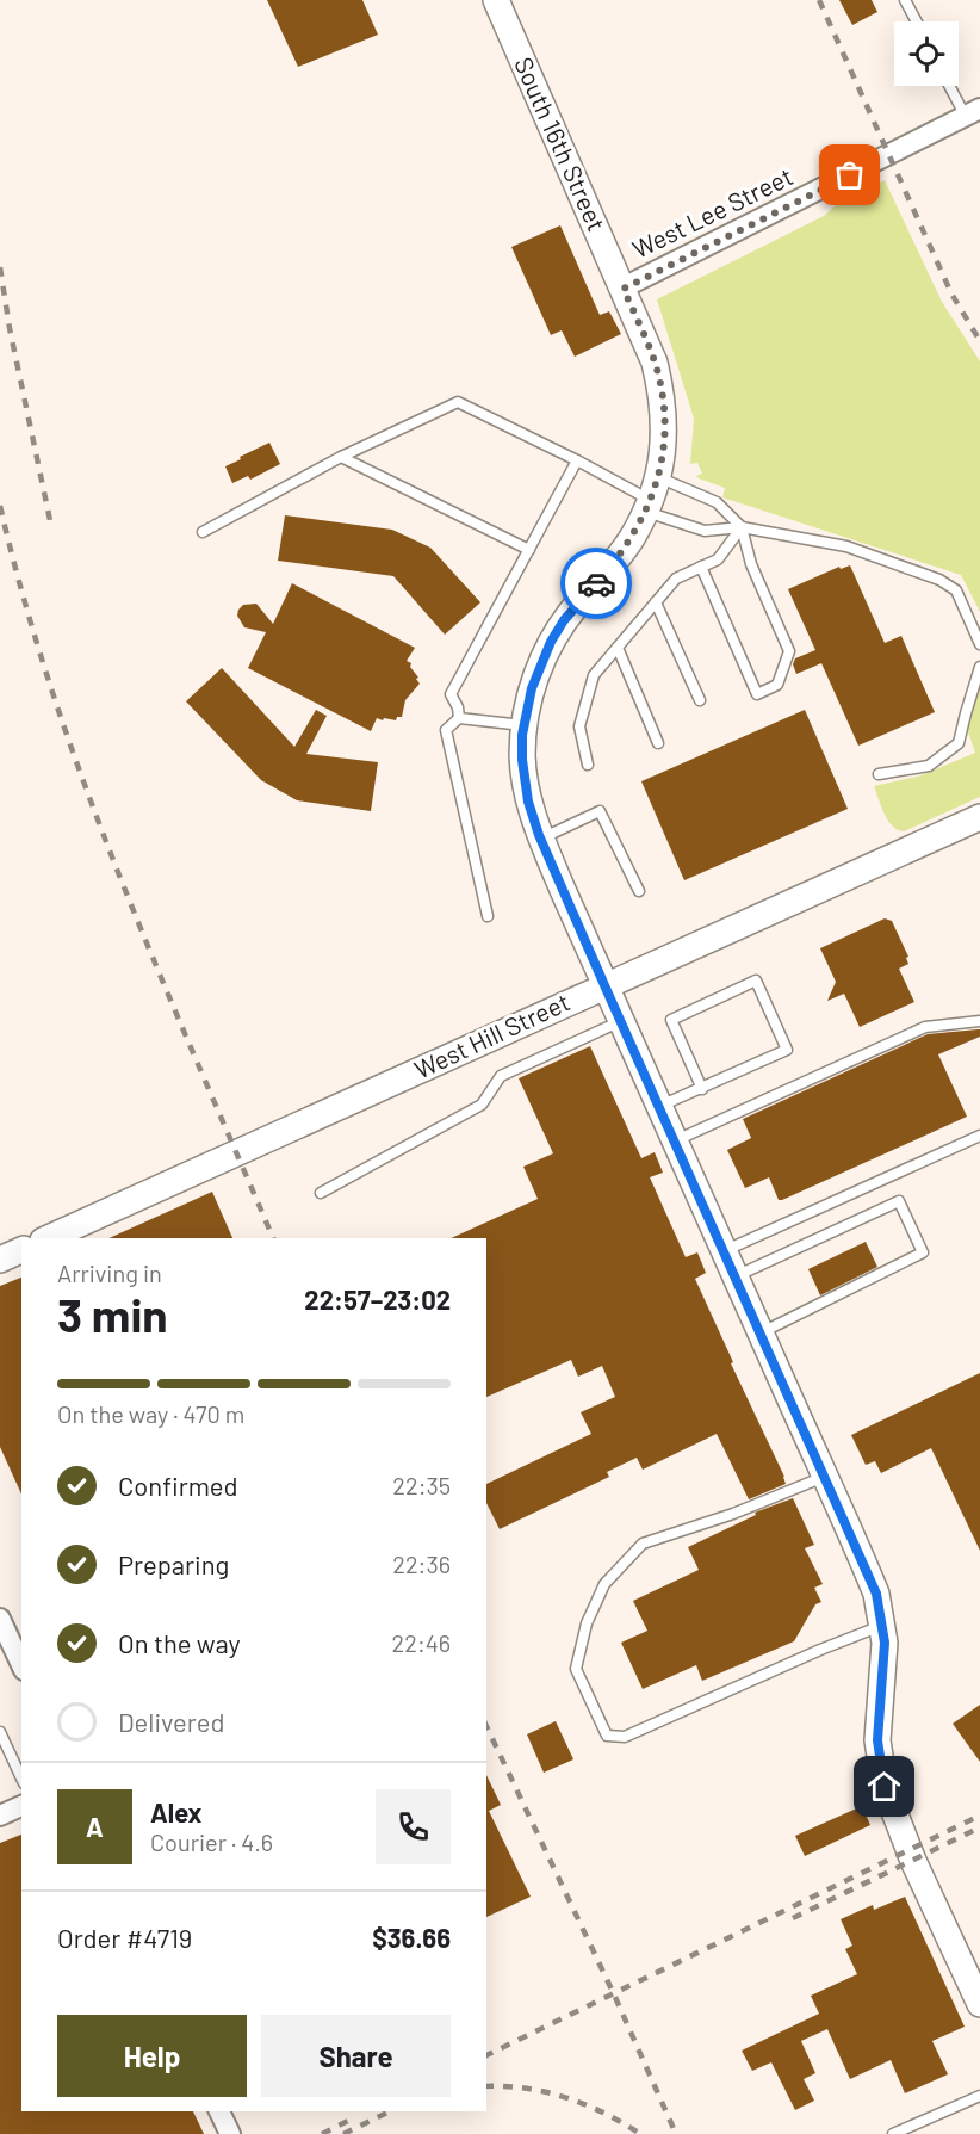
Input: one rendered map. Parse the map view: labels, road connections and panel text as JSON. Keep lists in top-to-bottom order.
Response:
{
  "streets": {
    "street": ["South 16th Street", "West Lee Street", "West Hill Street"]
  },
  "crossings": [
    ["South 16th Street", "West Lee Street"]
  ],
  "page": {
    "heading": ["3 min", "Arriving in", "22:57–23:02"],
    "panel": [
      "Alex",
      "Courier · 4.6",
      "Order #4719",
      "$36.66"
    ],
    "bar": "On the way · 470 m",
    "list": [
      ["Confirmed", "22:35"],
      ["Preparing", "22:36"],
      ["On the way", "22:46"],
      "Delivered"
    ],
    "round": "A",
    "buttons": ["Help", "Share"]
  }
}
